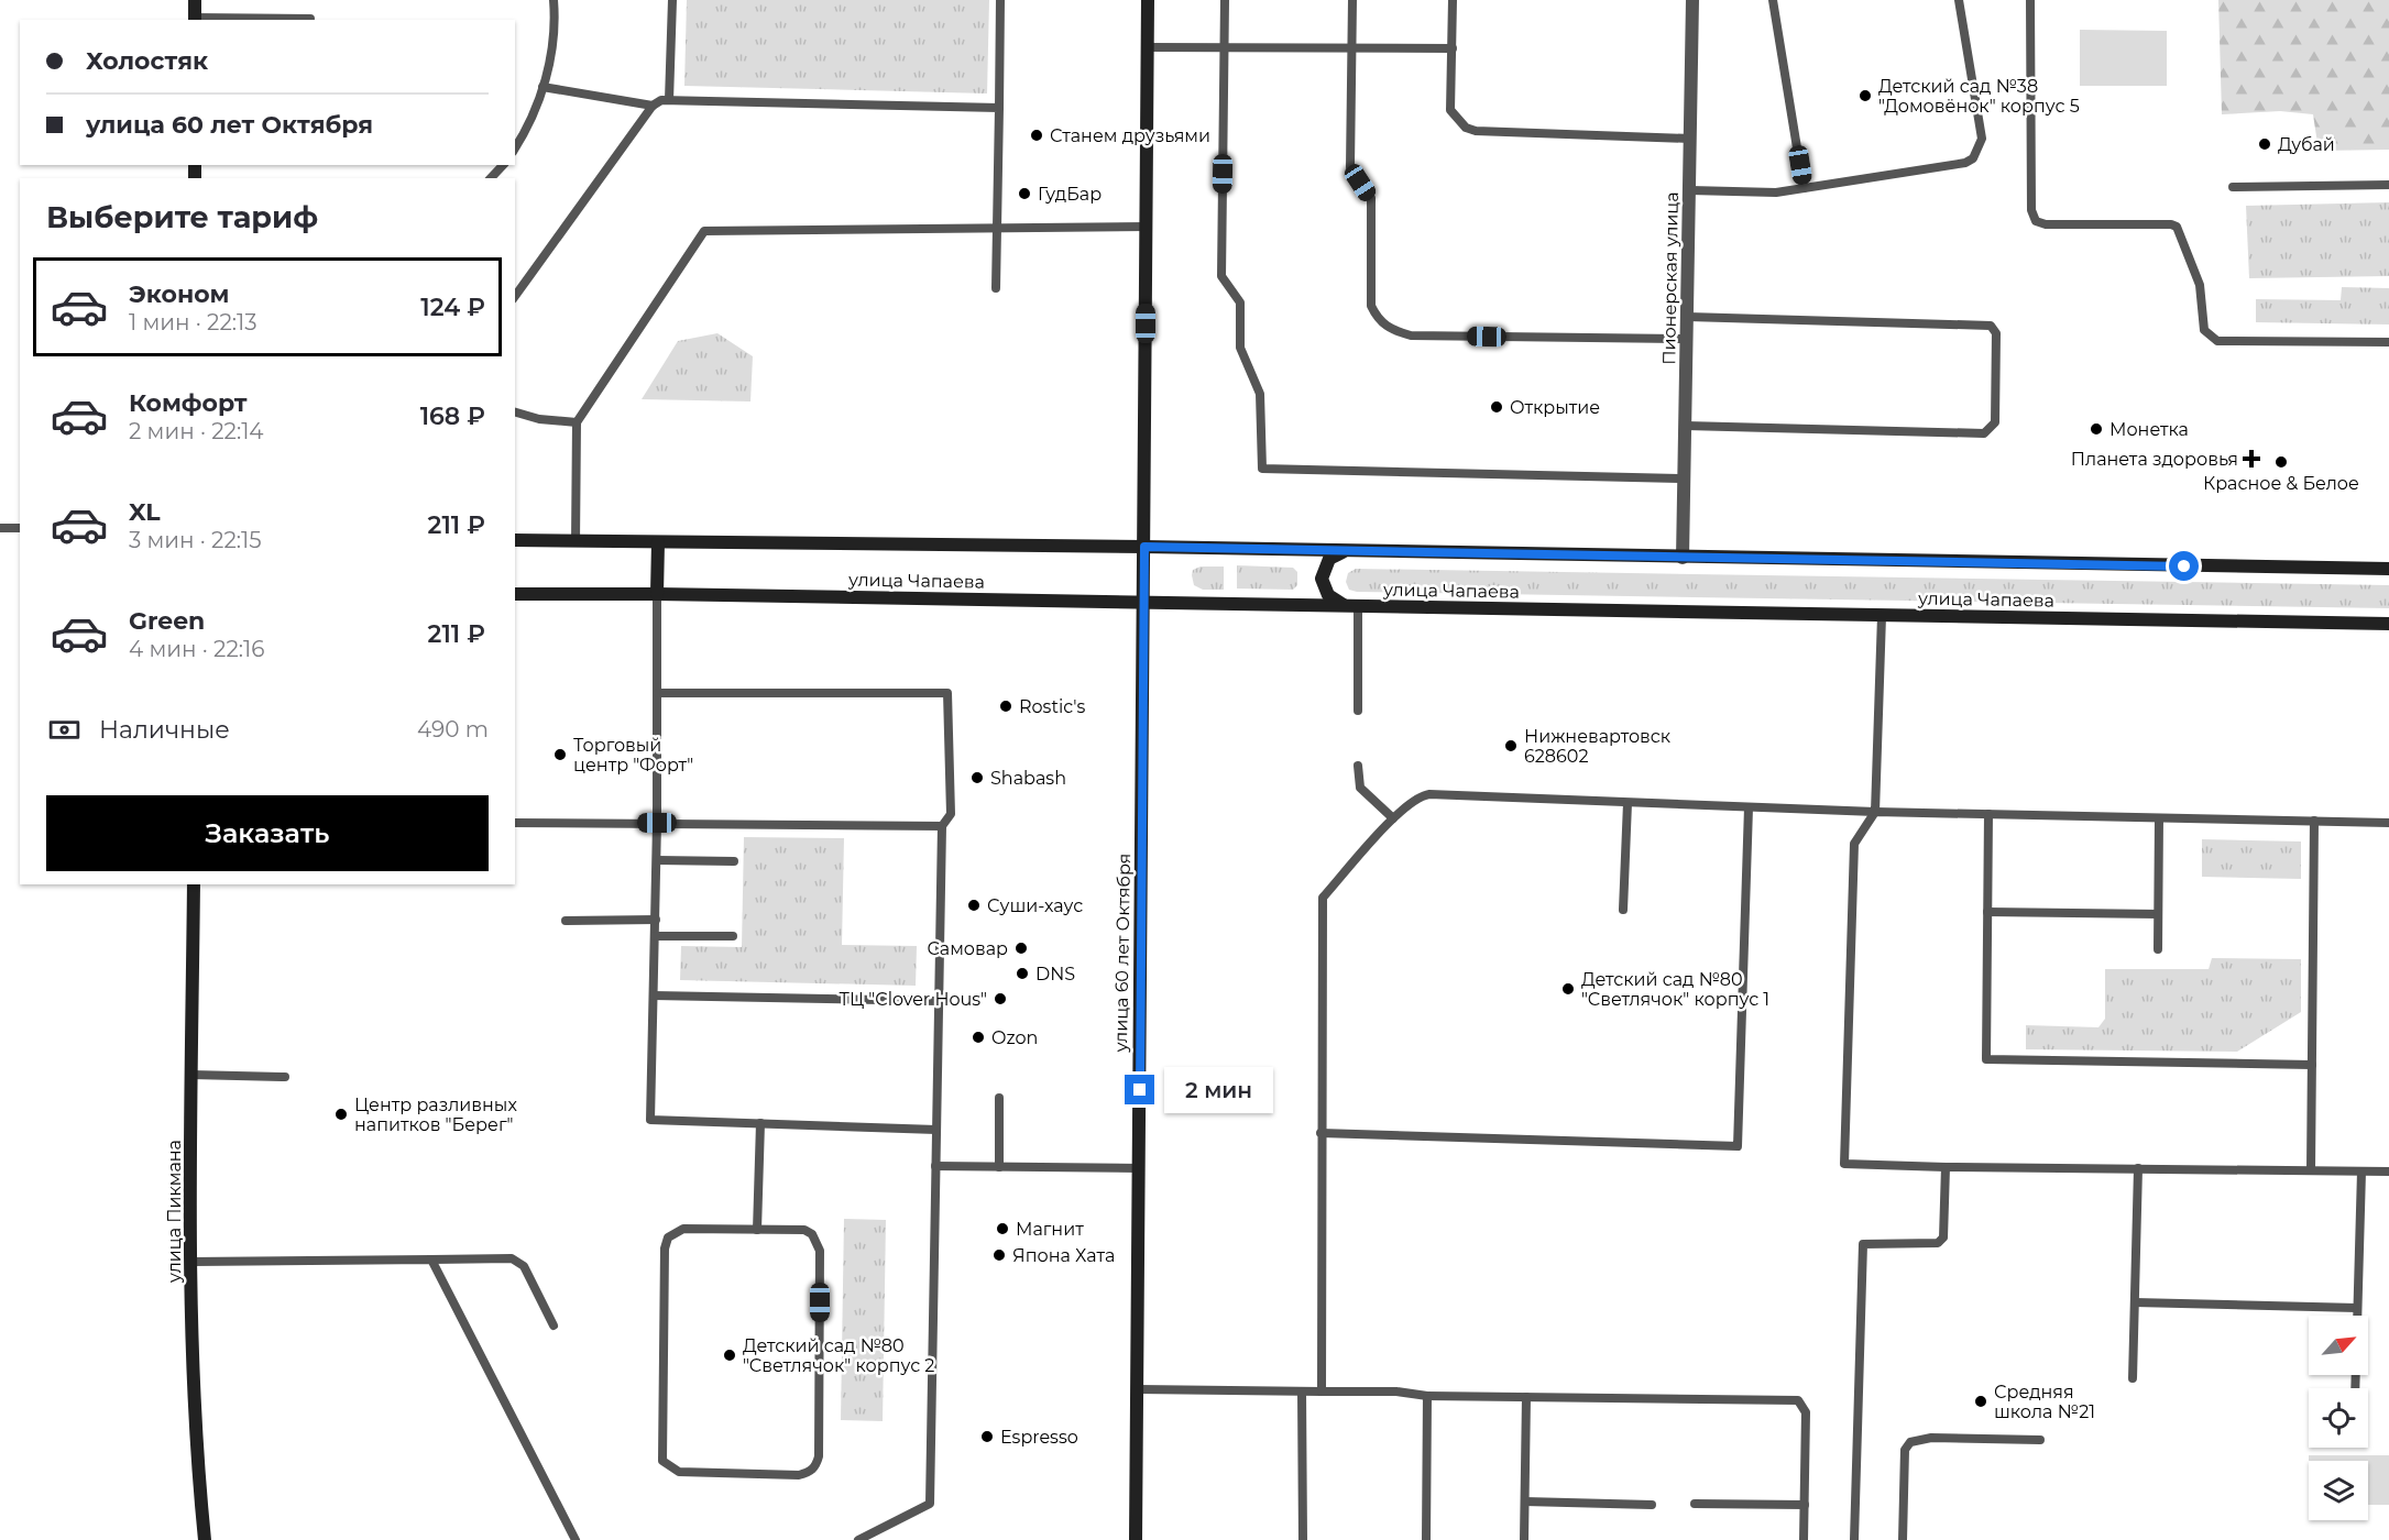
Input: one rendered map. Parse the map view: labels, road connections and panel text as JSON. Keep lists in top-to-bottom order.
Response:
{
  "streets": {
    "main road": ["улица Чапаева", "улица 60 лет Октября", "улица Пикмана"],
    "street": ["Пионерская улица"]
  },
  "crossings": [
    ["Пионерская улица", "улица Чапаева"],
    ["улица Чапаева", "улица 60 лет Октября"]
  ],
  "places": {
    "other": [
      "Детский сад №38 \"Домовёнок\" корпус 5",
      "Станем друзьями",
      "Дубай",
      "ГудБар",
      "Открытие",
      "Монетка",
      "Красное & Белое",
      "Rostic's",
      "Нижневартовск 628602",
      "Торговый центр \"Форт\"",
      "Shabash",
      "Суши-хаус",
      "Самовар",
      "DNS",
      "Детский сад №80 \"Светлячок\" корпус 1",
      "ТЦ \"Clover Hous\"",
      "Ozon",
      "Центр разливных напитков \"Берег\"",
      "Магнит",
      "Япона Хата",
      "Детский сад №80 \"Светлячок\" корпус 2",
      "Средняя школа №21",
      "Espresso"
    ],
    "health": ["Планета здоровья"]
  },
  "north": "top right",
  "page": {
    "banner": ["Холостяк", "улица 60 лет Октября"],
    "heading": "Выберите тариф",
    "list": [
      {
        "name": "Эконом",
        "note": "1 мин · 22:13",
        "value": "124 ₽"
      },
      {
        "name": "Комфорт",
        "note": "2 мин · 22:14",
        "value": "168 ₽"
      },
      {
        "name": "XL",
        "note": "3 мин · 22:15",
        "value": "211 ₽"
      },
      {
        "name": "Green",
        "note": "4 мин · 22:16",
        "value": "211 ₽"
      }
    ],
    "pay": ["Наличные", "490 m"],
    "buttons": "Заказать",
    "bubble": "2 мин"
  }
}
